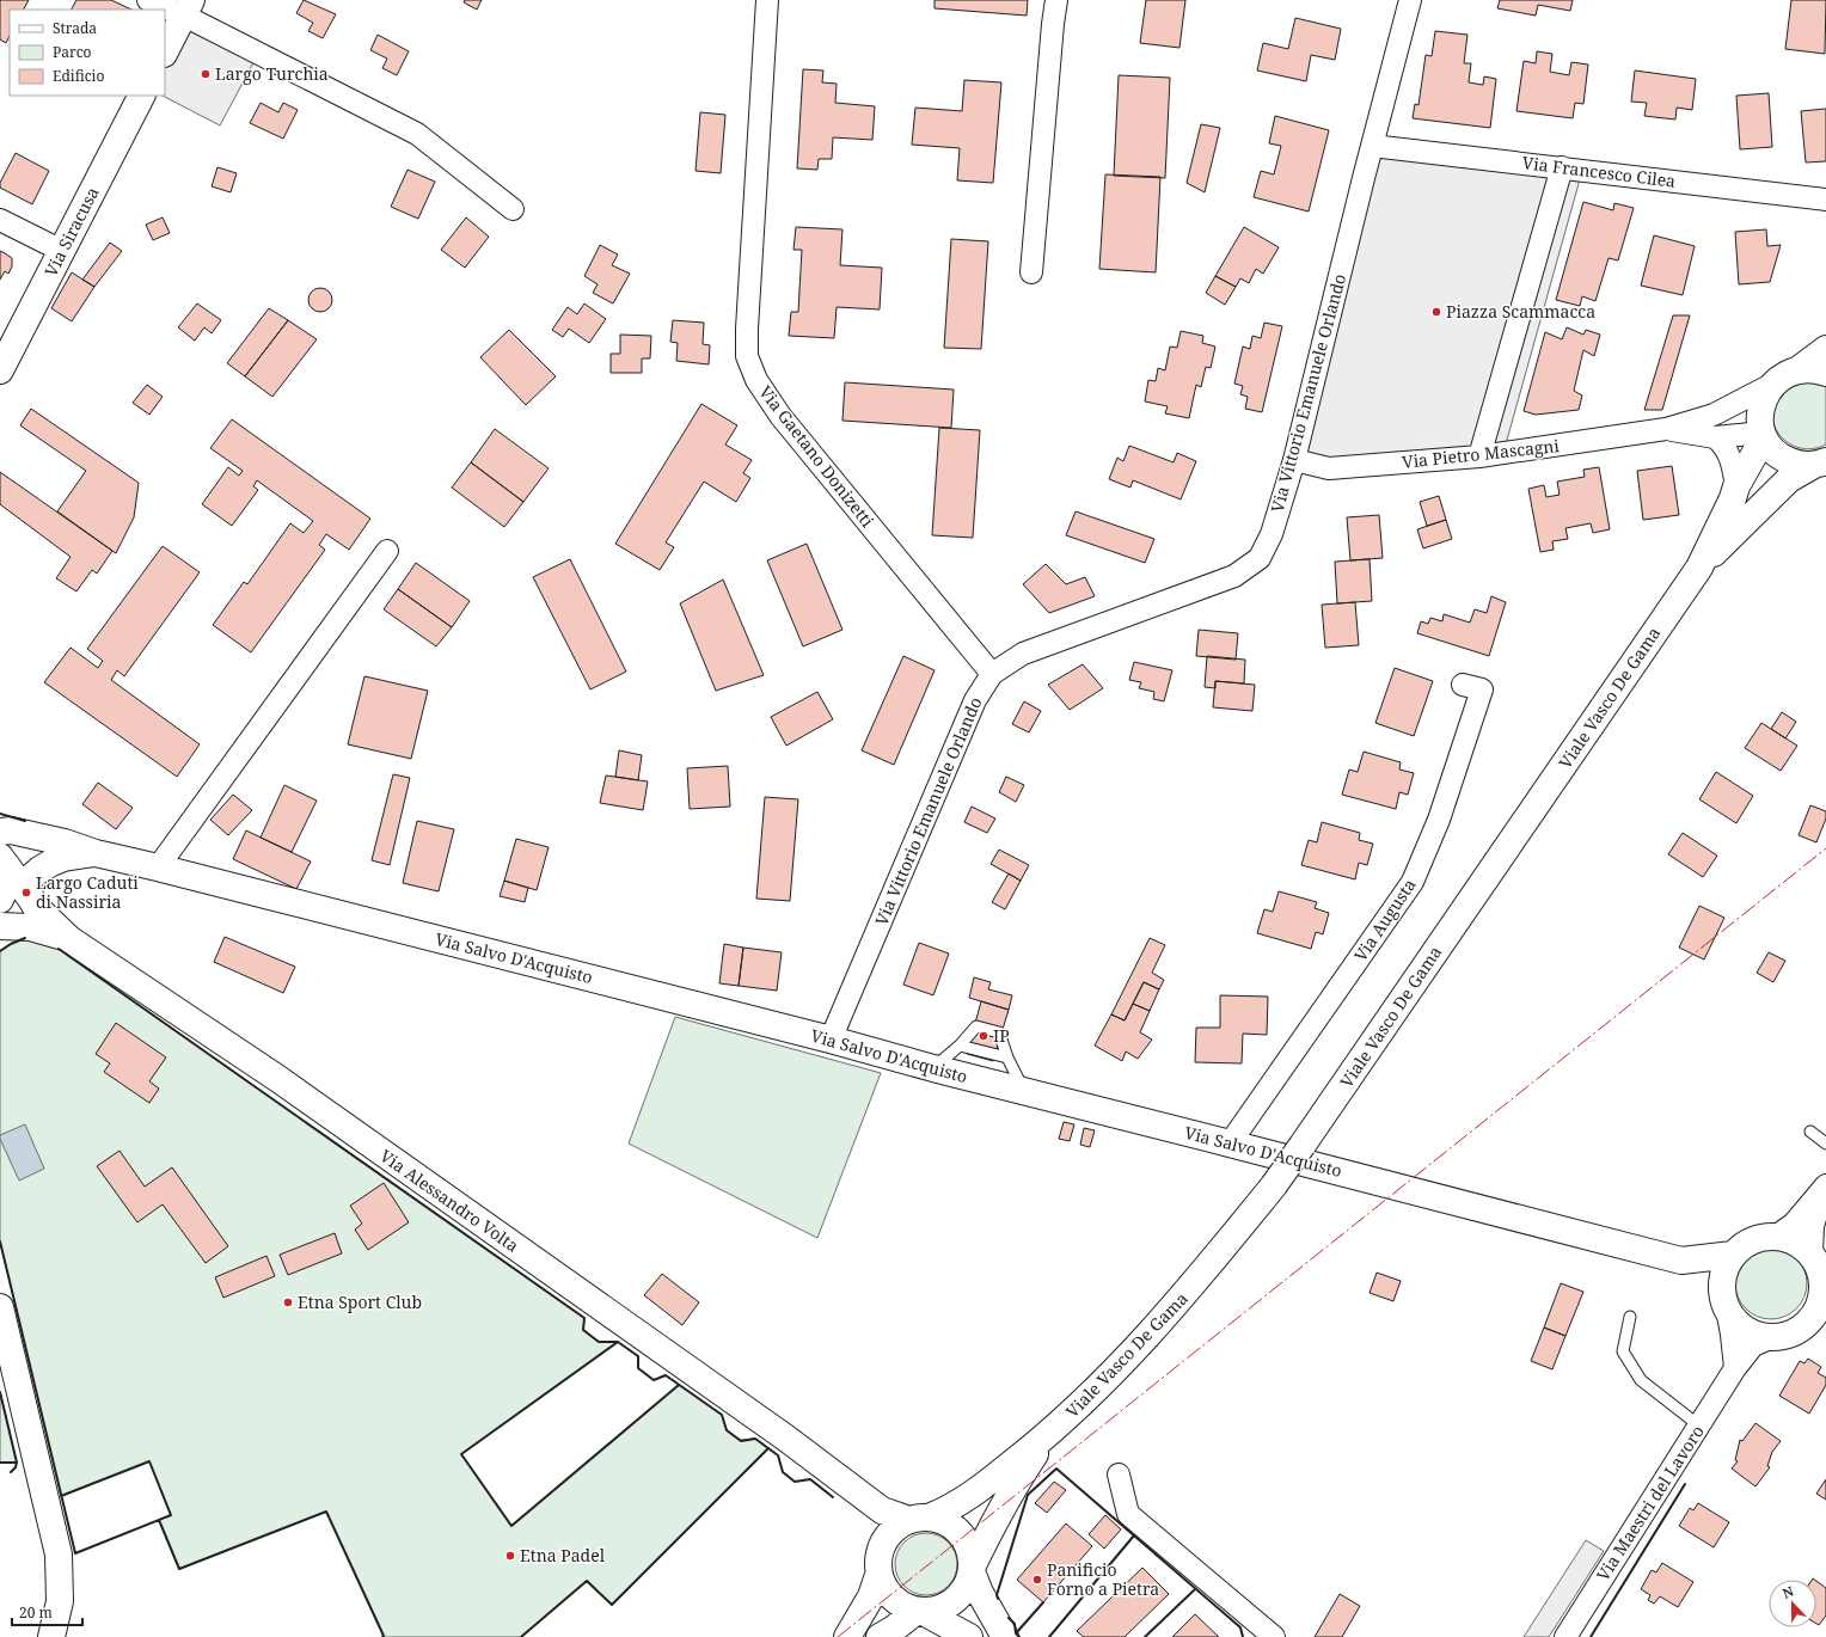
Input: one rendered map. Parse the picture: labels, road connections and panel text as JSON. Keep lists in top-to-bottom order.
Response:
{
  "streets": {
    "street": [
      "Via Francesco Cilea",
      "Via Siracusa",
      "Via Vittorio Emanuele Orlando",
      "Via Pietro Mascagni",
      "Via Gaetano Donizetti",
      "Viale Vasco De Gama",
      "Via Augusta",
      "Via Salvo D'Acquisto",
      "Via Alessandro Volta",
      "Via Maestri del Lavoro"
    ]
  },
  "crossings": [
    ["Via Francesco Cilea", "Via Vittorio Emanuele Orlando"],
    ["Via Vittorio Emanuele Orlando", "Via Pietro Mascagni"],
    ["Via Vittorio Emanuele Orlando", "Via Gaetano Donizetti"],
    ["Via Vittorio Emanuele Orlando", "Via Salvo D'Acquisto"],
    ["Via Augusta", "Via Salvo D'Acquisto"]
  ],
  "places": [
    "Largo Turchia",
    "Piazza Scammacca",
    "Largo Caduti di Nassiria",
    "IP",
    "Etna Sport Club",
    "Etna Padel",
    "Panificio Forno a Pietra"
  ],
  "legend": ["Strada", "Parco", "Edificio"],
  "scale_bar": "20 m",
  "north": "top"
}
